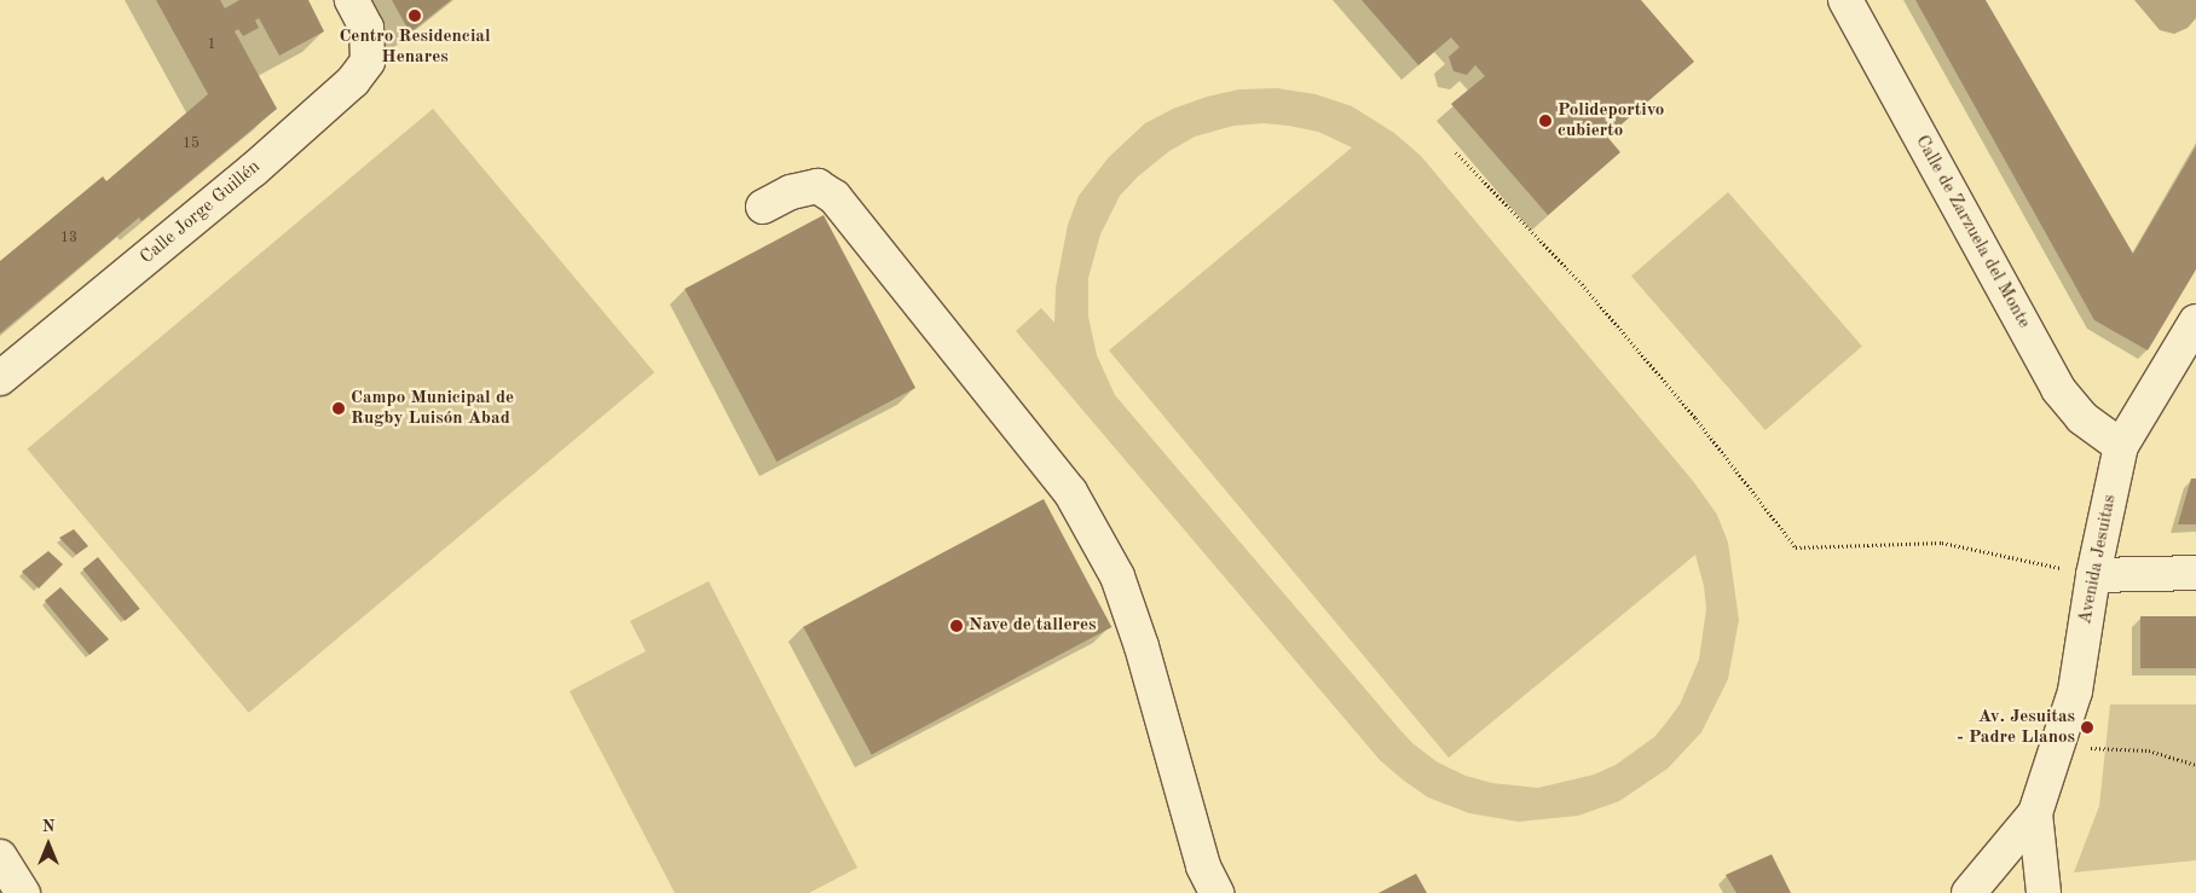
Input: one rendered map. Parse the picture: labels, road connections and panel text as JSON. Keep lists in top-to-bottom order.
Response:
{
  "streets": {
    "street": ["Calle Jorge Guillén", "Calle de Zarzuela del Monte", "Avenida Jesuitas"]
  },
  "crossings": [
    ["Calle de Zarzuela del Monte", "Avenida Jesuitas"]
  ],
  "places": [
    "Centro Residencial Henares",
    "Polideportivo cubierto",
    "Campo Municipal de Rugby Luisón Abad",
    "Nave de talleres",
    "Av. Jesuitas - Padre Llanos"
  ],
  "house_numbers": ["1", "15", "13"],
  "north": "top"
}
